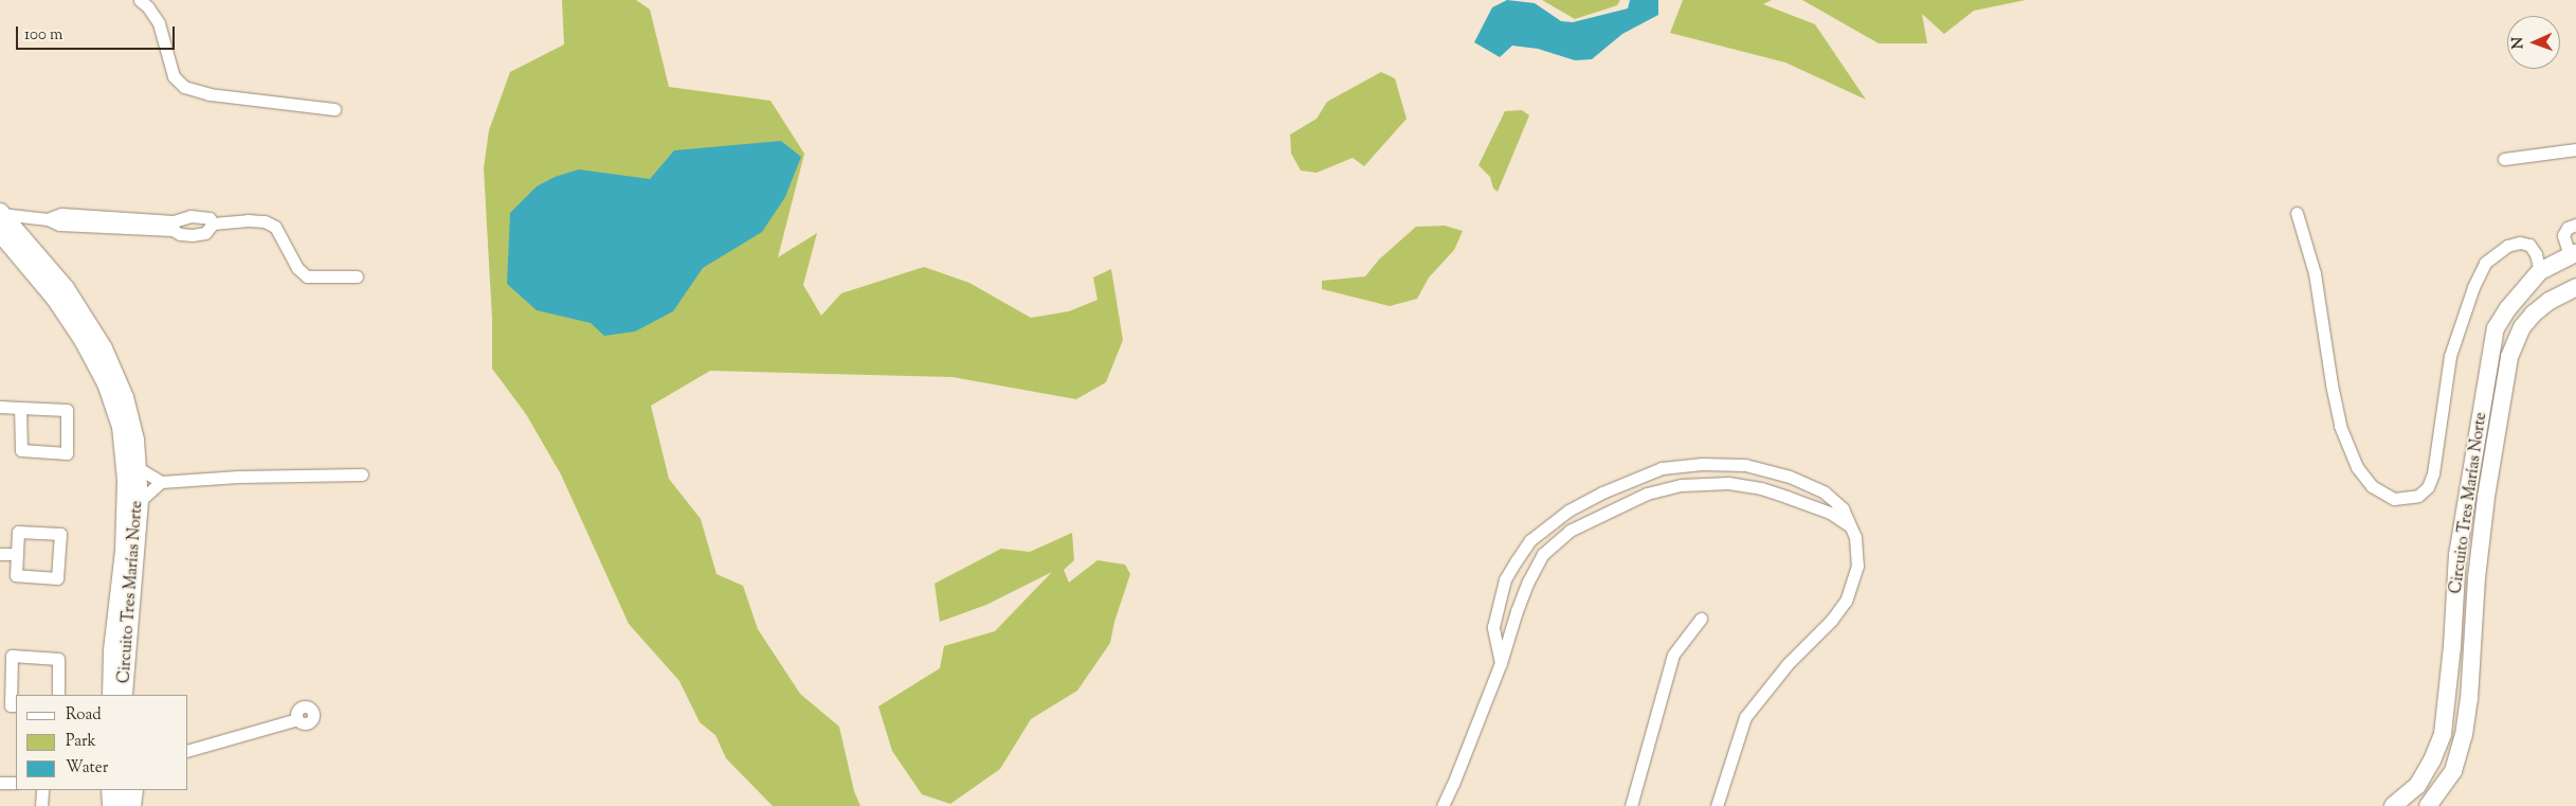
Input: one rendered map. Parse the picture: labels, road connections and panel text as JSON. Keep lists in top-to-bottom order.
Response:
{
  "streets": {
    "street": ["Circuito Tres Marías Norte"]
  },
  "legend": ["Road", "Park", "Water"],
  "scale_bar": "100 m",
  "north": "left"
}
